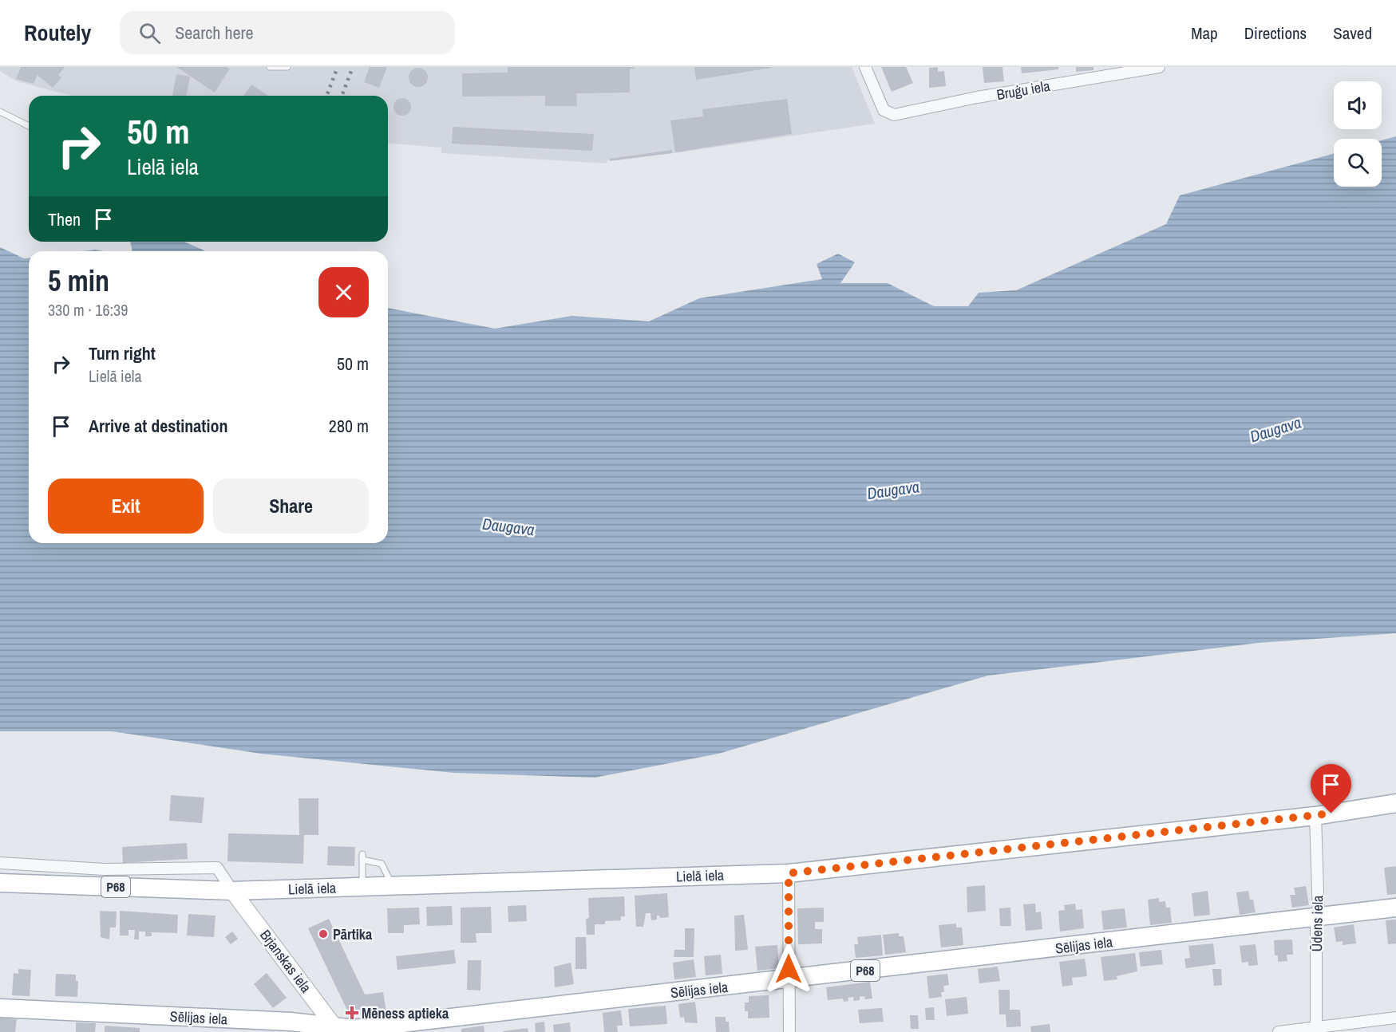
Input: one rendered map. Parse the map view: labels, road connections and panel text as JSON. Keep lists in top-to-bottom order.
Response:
{
  "streets": {
    "main road": [
      "Lielā iela",
      "P68",
      "Sēlijas iela",
      "Brjanskas iela"
    ],
    "street": ["Bruģu iela", "Ūdens iela"]
  },
  "crossings": [
    ["Lielā iela", "Ūdens iela"],
    ["Lielā iela", "Brjanskas iela"],
    ["Ūdens iela", "Sēlijas iela"],
    ["Sēlijas iela", "Brjanskas iela"]
  ],
  "water": ["Daugava"],
  "places": {
    "other": ["Pārtika"],
    "health": ["Mēness aptieka"]
  },
  "page": {
    "header": "Routely",
    "search": "Search here",
    "nav": ["Map", "Directions", "Saved"],
    "turn": ["50 m", "Lielā iela"],
    "then": "Then",
    "heading": ["5 min", "330 m · 16:39"],
    "list": [
      {
        "name": "Turn right",
        "note": "Lielā iela",
        "value": "50 m"
      },
      {
        "name": "Arrive at destination",
        "value": "280 m"
      }
    ],
    "buttons": ["Exit", "Share"]
  }
}
